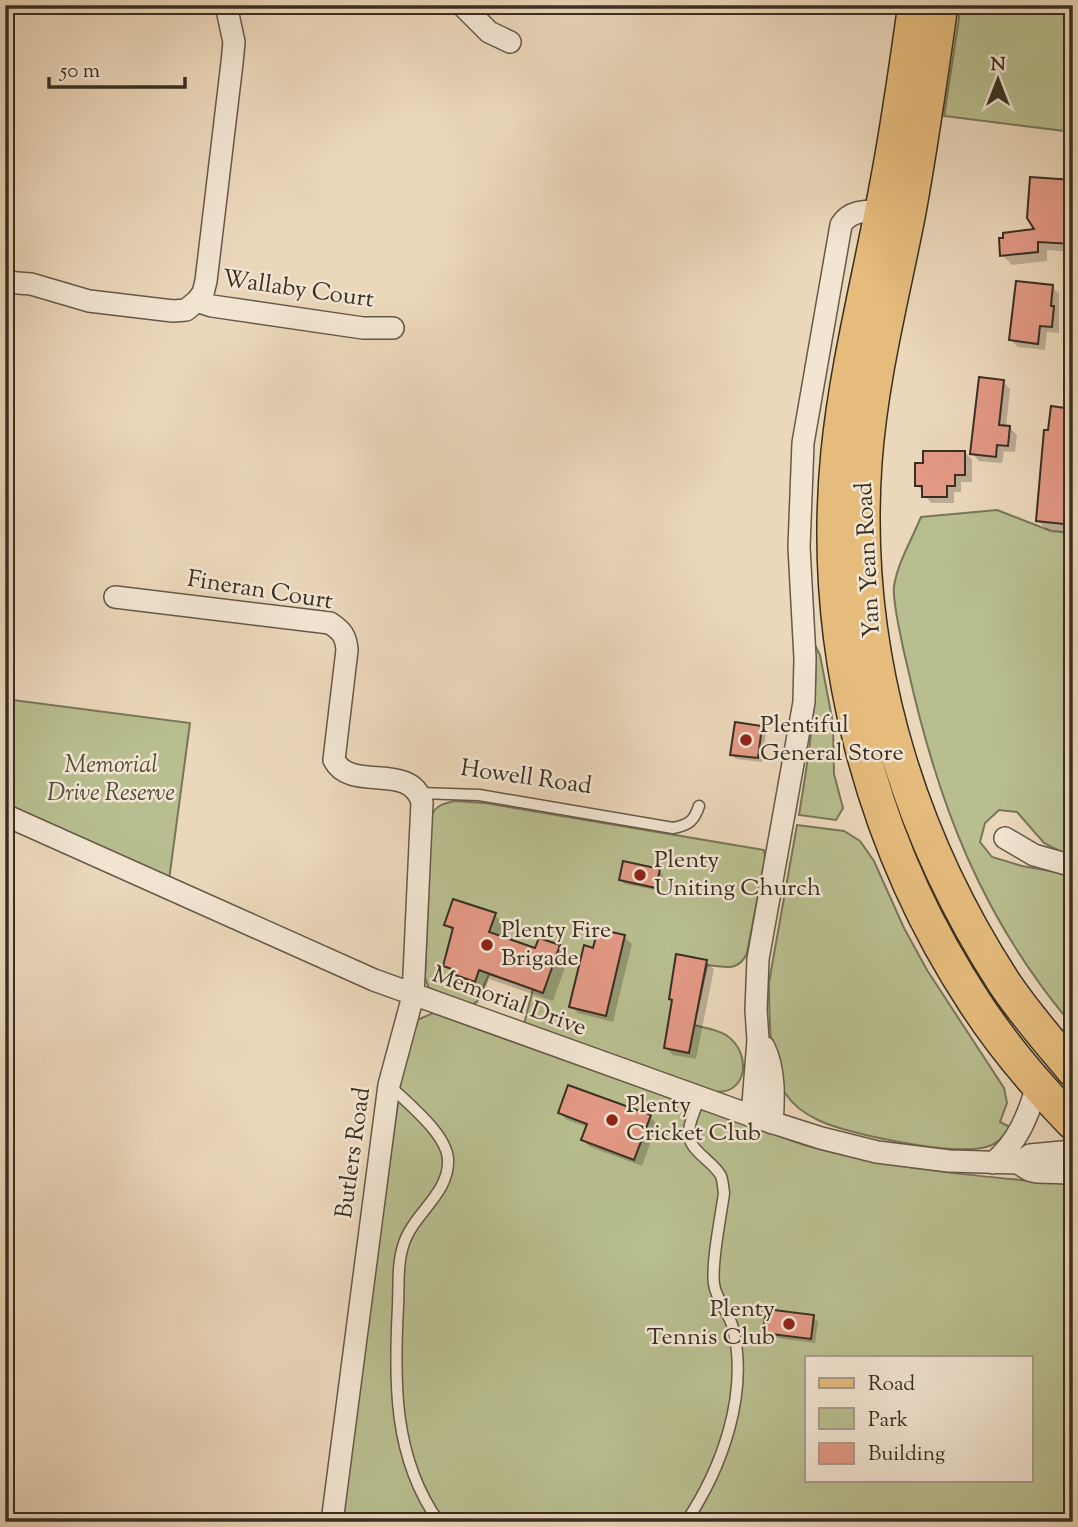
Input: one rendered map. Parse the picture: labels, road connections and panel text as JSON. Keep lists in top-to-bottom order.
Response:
{
  "streets": {
    "main road": ["Yan Yean Road"],
    "street": [
      "Wallaby Court",
      "Fineran Court",
      "Howell Road",
      "Memorial Drive",
      "Butlers Road"
    ]
  },
  "crossings": [
    ["Fineran Court", "Howell Road"],
    ["Howell Road", "Butlers Road"],
    ["Memorial Drive", "Butlers Road"]
  ],
  "parks": ["Memorial Drive Reserve"],
  "places": [
    "Plentiful General Store",
    "Plenty Uniting Church",
    "Plenty Fire Brigade",
    "Plenty Cricket Club",
    "Plenty Tennis Club"
  ],
  "legend": ["Road", "Park", "Building"],
  "scale_bar": "50 m",
  "north": "top"
}
